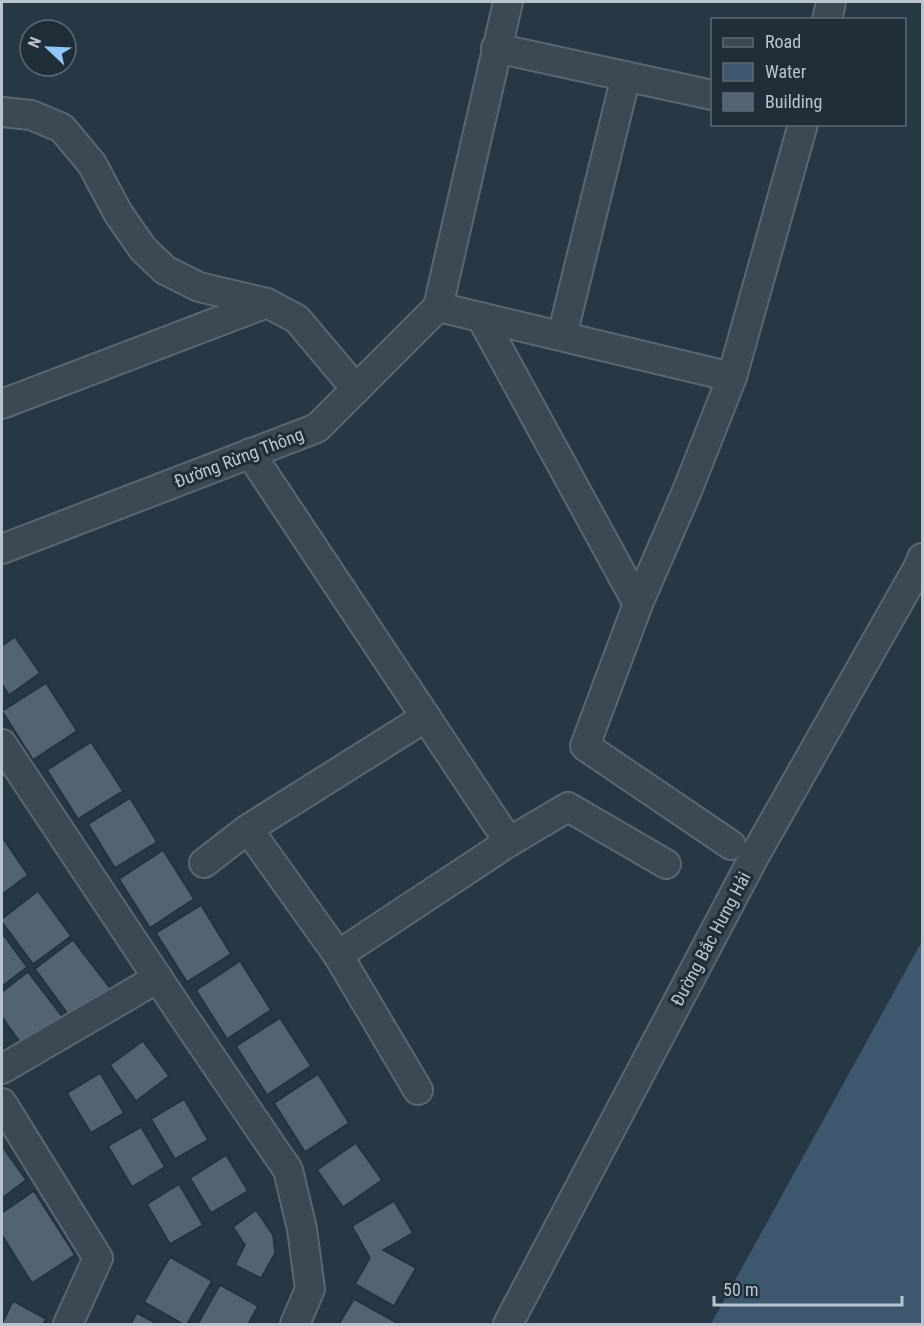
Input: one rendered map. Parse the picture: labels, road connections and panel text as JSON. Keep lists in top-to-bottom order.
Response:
{
  "streets": {
    "street": ["Đường Rừng Thông", "Đường Bắc Hưng Hải"]
  },
  "legend": ["Road", "Water", "Building"],
  "scale_bar": "50 m",
  "north": "top left"
}
